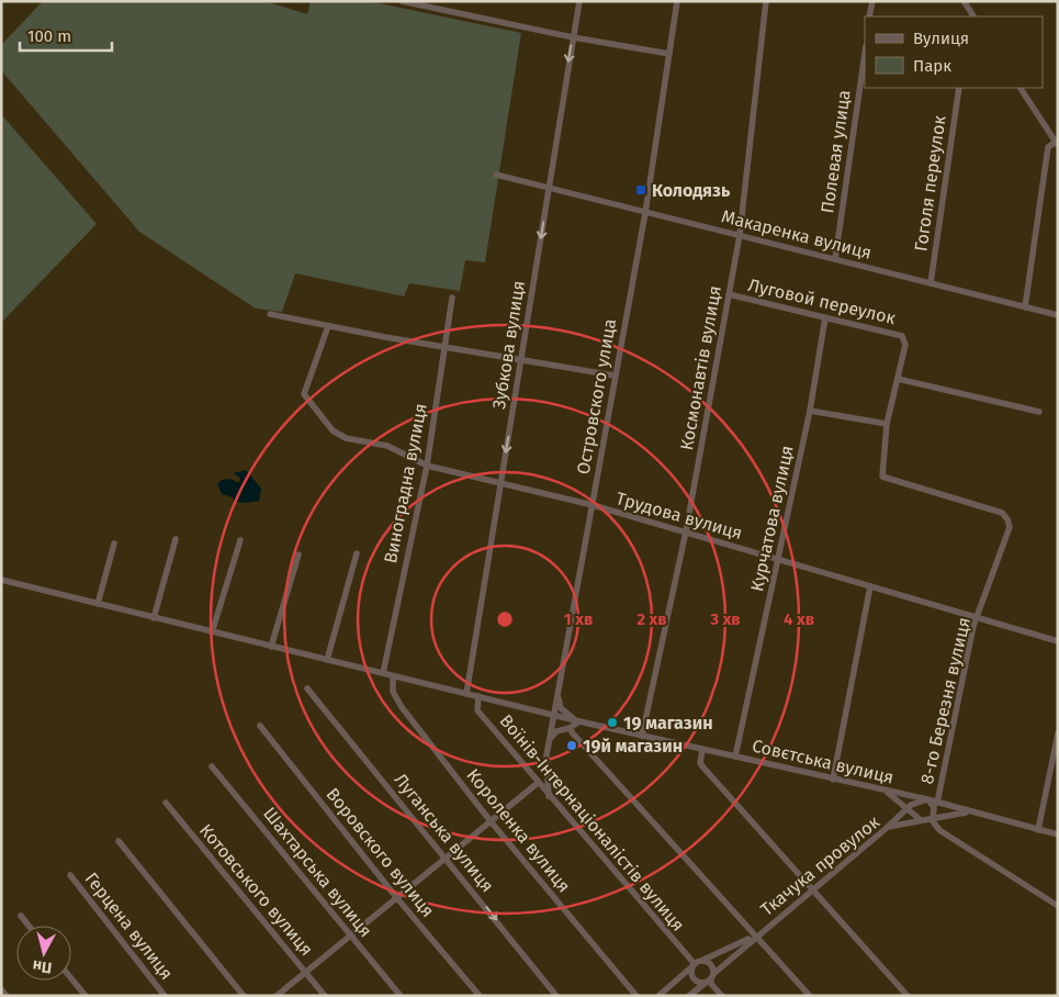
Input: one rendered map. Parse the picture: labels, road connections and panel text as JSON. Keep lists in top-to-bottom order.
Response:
{
  "streets": {
    "street": [
      "Полевая улица",
      "Гоголя переулок",
      "Макаренка вулиця",
      "Луговой переулок",
      "Зубкова вулиця",
      "Космонавтів вулиця",
      "Островского улица",
      "Виноградна вулиця",
      "Трудова вулиця",
      "Курчатова вулиця",
      "8-го Березня вулиця",
      "Совєтська вулиця",
      "Воїнів-Інтернаціоналістів вулиця",
      "Короленка вулиця",
      "Луганська вулиця",
      "Воровского вулиця",
      "Ткачука провулок",
      "Шахтарська вулиця",
      "Котовського вулиця",
      "Герцена вулиця"
    ]
  },
  "crossings": [
    ["Полевая улица", "Макаренка вулиця"],
    ["Гоголя переулок", "Макаренка вулиця"],
    ["Макаренка вулиця", "Зубкова вулиця"],
    ["Макаренка вулиця", "Космонавтів вулиця"],
    ["Макаренка вулиця", "Островского улица"],
    ["Луговой переулок", "Космонавтів вулиця"],
    ["Луговой переулок", "Курчатова вулиця"],
    ["Луговой переулок", "8-го Березня вулиця"],
    ["Зубкова вулиця", "Трудова вулиця"],
    ["Зубкова вулиця", "Совєтська вулиця"],
    ["Космонавтів вулиця", "Трудова вулиця"],
    ["Космонавтів вулиця", "Совєтська вулиця"],
    ["Островского улица", "Трудова вулиця"],
    ["Островского улица", "Совєтська вулиця"],
    ["Островского улица", "Воїнів-Інтернаціоналістів вулиця"],
    ["Виноградна вулиця", "Трудова вулиця"],
    ["Виноградна вулиця", "Совєтська вулиця"],
    ["Трудова вулиця", "Курчатова вулиця"],
    ["Трудова вулиця", "8-го Березня вулиця"],
    ["Курчатова вулиця", "Совєтська вулиця"],
    ["8-го Березня вулиця", "Совєтська вулиця"],
    ["Совєтська вулиця", "Воїнів-Інтернаціоналістів вулиця"],
    ["Совєтська вулиця", "Короленка вулиця"],
    ["Совєтська вулиця", "Ткачука провулок"]
  ],
  "one_way": ["Зубкова вулиця", "Луганська вулиця"],
  "places": {
    "transit": ["Колодязь"],
    "other": ["19 магазин", "19й магазин"]
  },
  "legend": ["Вулиця", "Парк"],
  "scale_bar": "100 m",
  "north": "bottom",
  "rings": [
    "1 хв",
    "2 хв",
    "3 хв",
    "4 хв"
  ]
}
